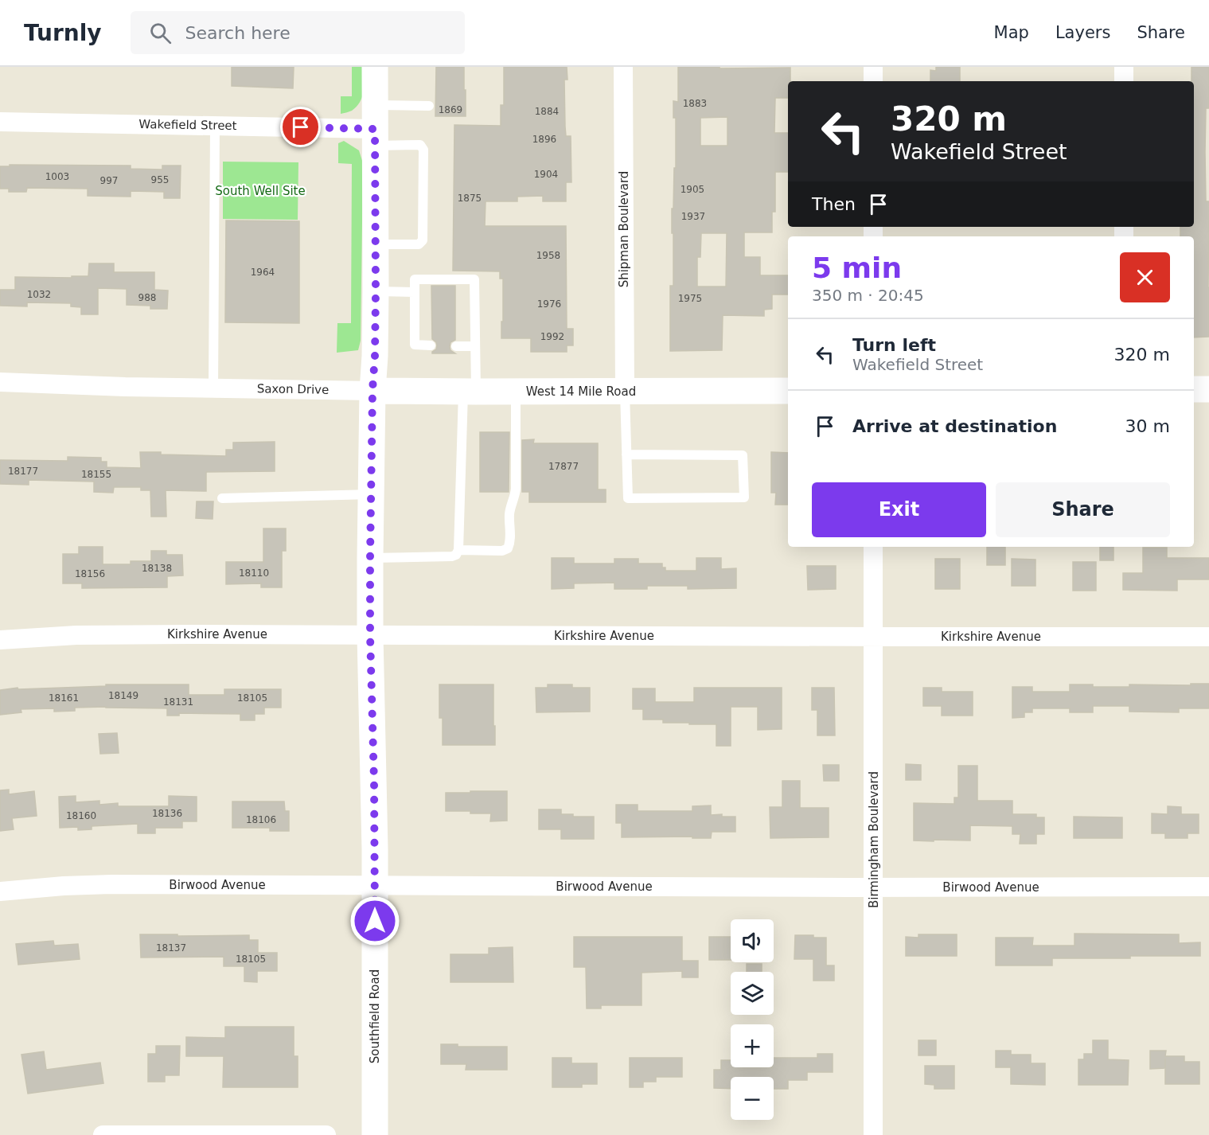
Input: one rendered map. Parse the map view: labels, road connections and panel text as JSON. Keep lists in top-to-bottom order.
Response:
{
  "streets": {
    "main road": ["West 14 Mile Road", "Southfield Road"],
    "street": [
      "Wakefield Street",
      "Shipman Boulevard",
      "Saxon Drive",
      "Kirkshire Avenue",
      "Birmingham Boulevard",
      "Birwood Avenue"
    ]
  },
  "crossings": [
    ["Wakefield Street", "Southfield Road"],
    ["Shipman Boulevard", "West 14 Mile Road"],
    ["Saxon Drive", "West 14 Mile Road"],
    ["Saxon Drive", "Southfield Road"],
    ["West 14 Mile Road", "Southfield Road"],
    ["Kirkshire Avenue", "Birmingham Boulevard"],
    ["Kirkshire Avenue", "Southfield Road"],
    ["Birmingham Boulevard", "Birwood Avenue"],
    ["Birwood Avenue", "Southfield Road"]
  ],
  "parks": ["South Well Site"],
  "house_numbers": [
    "1883",
    "1869",
    "1884",
    "1896",
    "1904",
    "1003",
    "955",
    "997",
    "1905",
    "1875",
    "1937",
    "1958",
    "1964",
    "1032",
    "988",
    "1975",
    "1976",
    "1992",
    "17877",
    "18177",
    "18155",
    "18138",
    "18110",
    "18156",
    "18149",
    "18161",
    "18105",
    "18131",
    "18136",
    "18160",
    "18106",
    "18137",
    "18105"
  ],
  "page": {
    "header": "Turnly",
    "search": "Search here",
    "nav": ["Map", "Layers", "Share"],
    "turn": ["320 m", "Wakefield Street"],
    "then": "Then",
    "heading": ["5 min", "350 m · 20:45"],
    "list": [
      {
        "name": "Turn left",
        "note": "Wakefield Street",
        "value": "320 m"
      },
      {
        "name": "Arrive at destination",
        "value": "30 m"
      }
    ],
    "buttons": ["Exit", "Share"],
    "map_buttons": ["+", "−"]
  }
}
